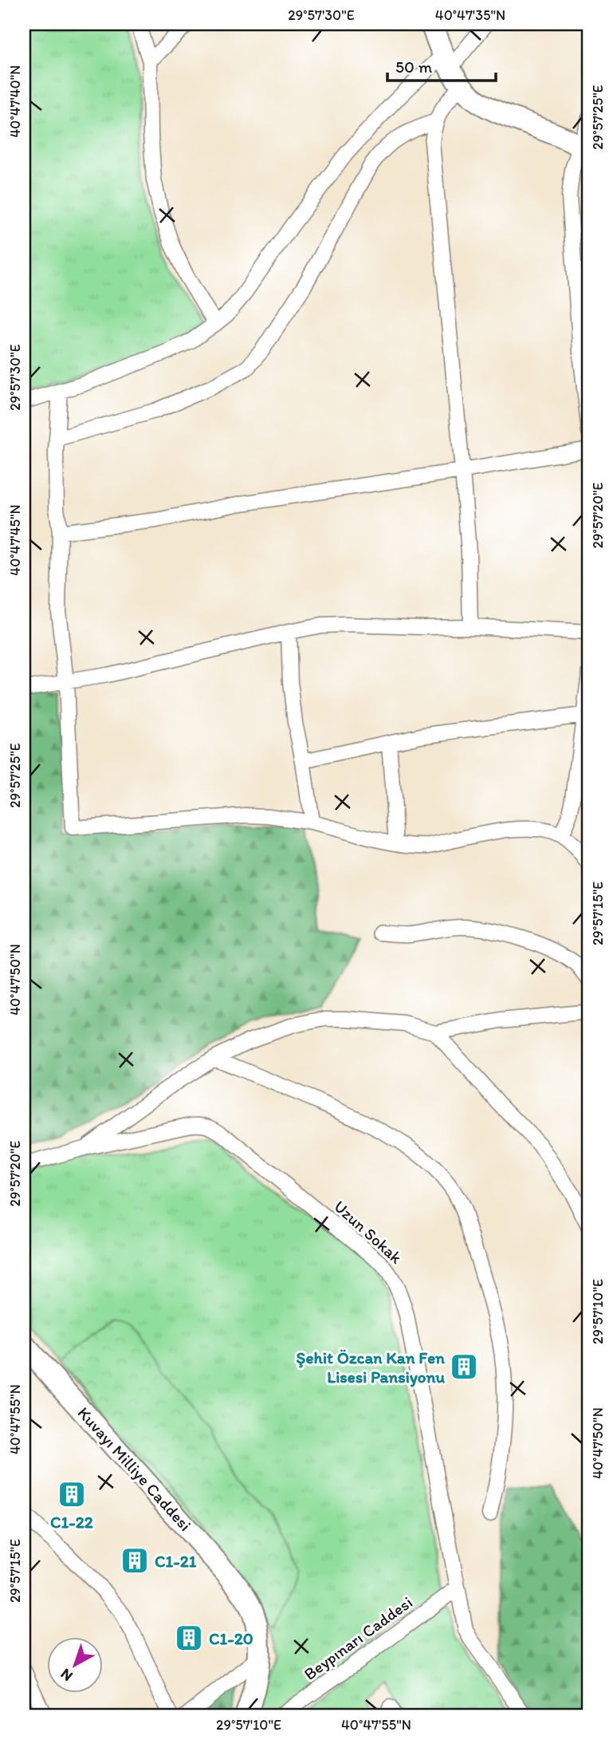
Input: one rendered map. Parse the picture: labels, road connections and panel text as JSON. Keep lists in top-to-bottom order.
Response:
{
  "streets": {
    "street": ["Uzun Sokak", "Kuvayı Milliye Caddesi", "Beypınarı Caddesi"]
  },
  "crossings": [
    ["Uzun Sokak", "Beypınarı Caddesi"]
  ],
  "places": {
    "building": [
      "Şehit Özcan Kan Fen Lisesi Pansiyonu",
      "C1-22",
      "C1-21",
      "C1-20"
    ]
  },
  "scale_bar": "50 m",
  "north": "bottom left",
  "coordinates": [
    "29°57'30\"E",
    "40°47'35\"N",
    "40°47'40\"N",
    "29°57'25\"E",
    "29°57'20\"E",
    "40°47'45\"N",
    "29°57'15\"E",
    "40°47'50\"N",
    "29°57'10\"E",
    "40°47'55\"N"
  ]
}
